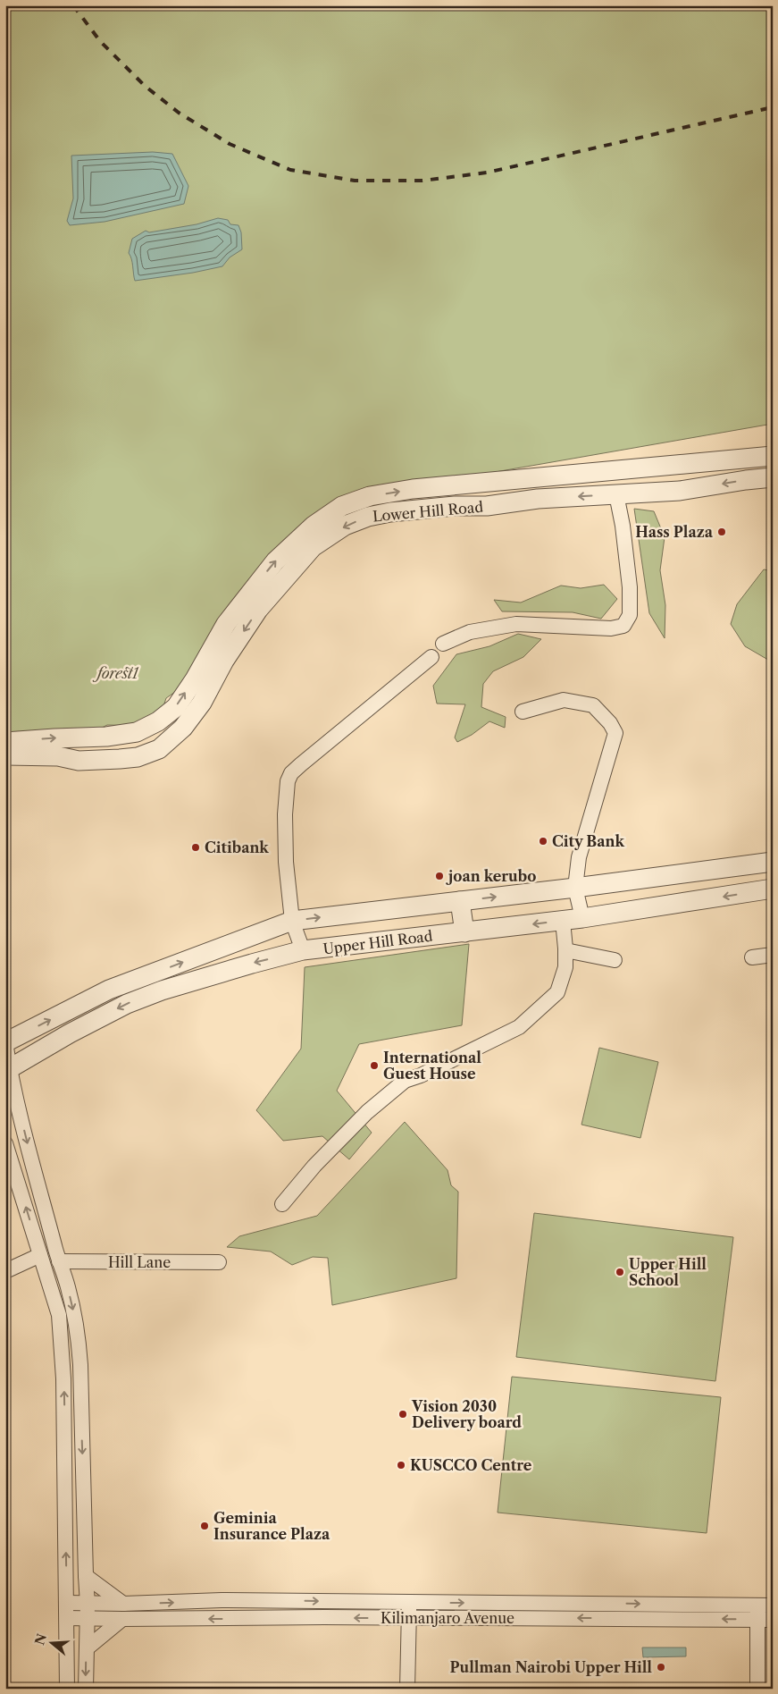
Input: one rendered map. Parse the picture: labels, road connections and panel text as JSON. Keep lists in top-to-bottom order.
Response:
{
  "streets": {
    "street": [
      "Lower Hill Road",
      "Upper Hill Road",
      "Hill Lane",
      "Kilimanjaro Avenue"
    ]
  },
  "parks": ["forest1"],
  "places": [
    "Hass Plaza",
    "City Bank",
    "Citibank",
    "joan kerubo",
    "International Guest House",
    "Upper Hill School",
    "Vision 2030 Delivery board",
    "KUSCCO Centre",
    "Geminia Insurance Plaza",
    "Pullman Nairobi Upper Hill"
  ],
  "north": "left"
}
